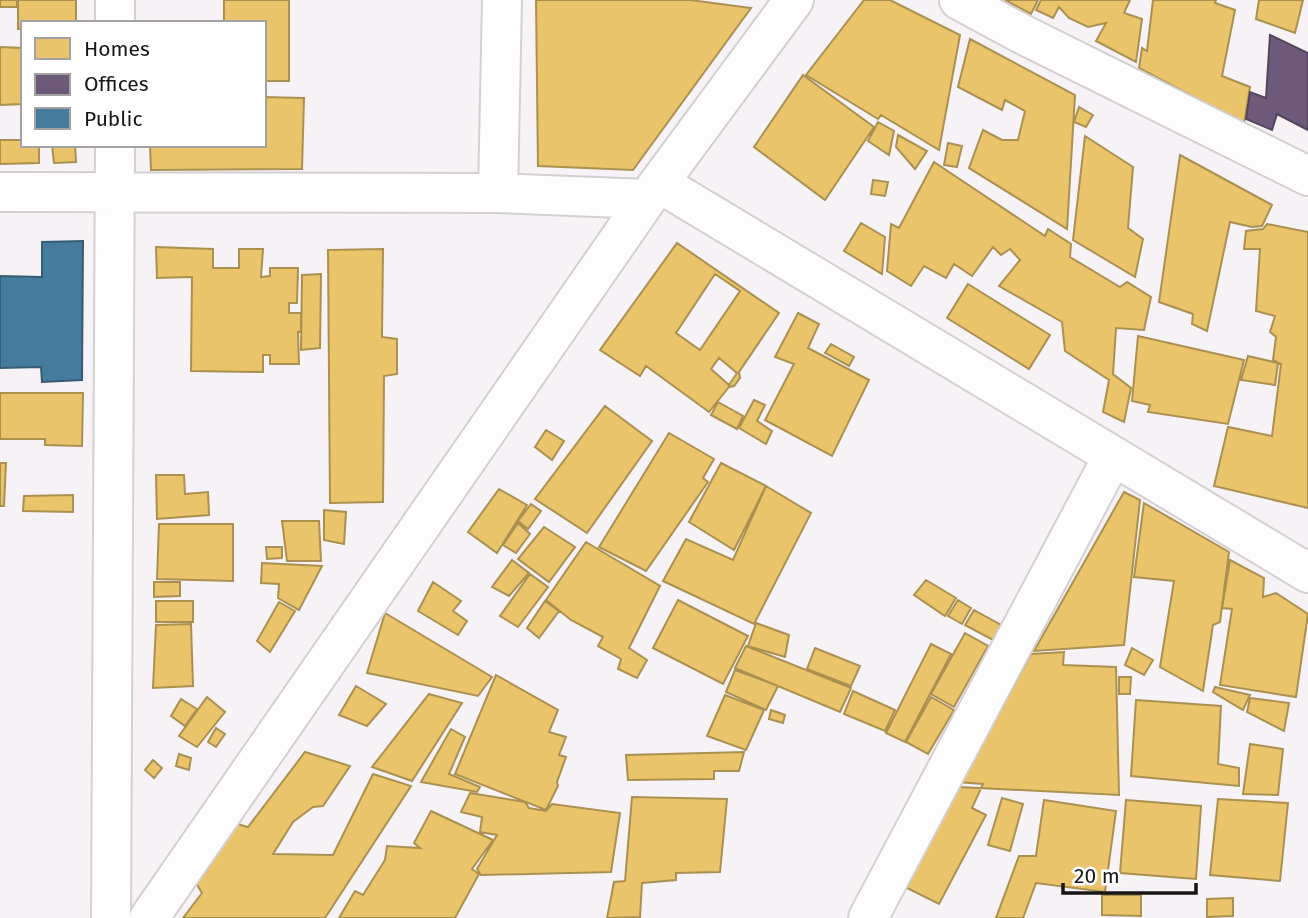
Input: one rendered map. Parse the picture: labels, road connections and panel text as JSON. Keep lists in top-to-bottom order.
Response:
{
  "legend": ["Homes", "Offices", "Public"],
  "scale_bar": "20 m"
}
